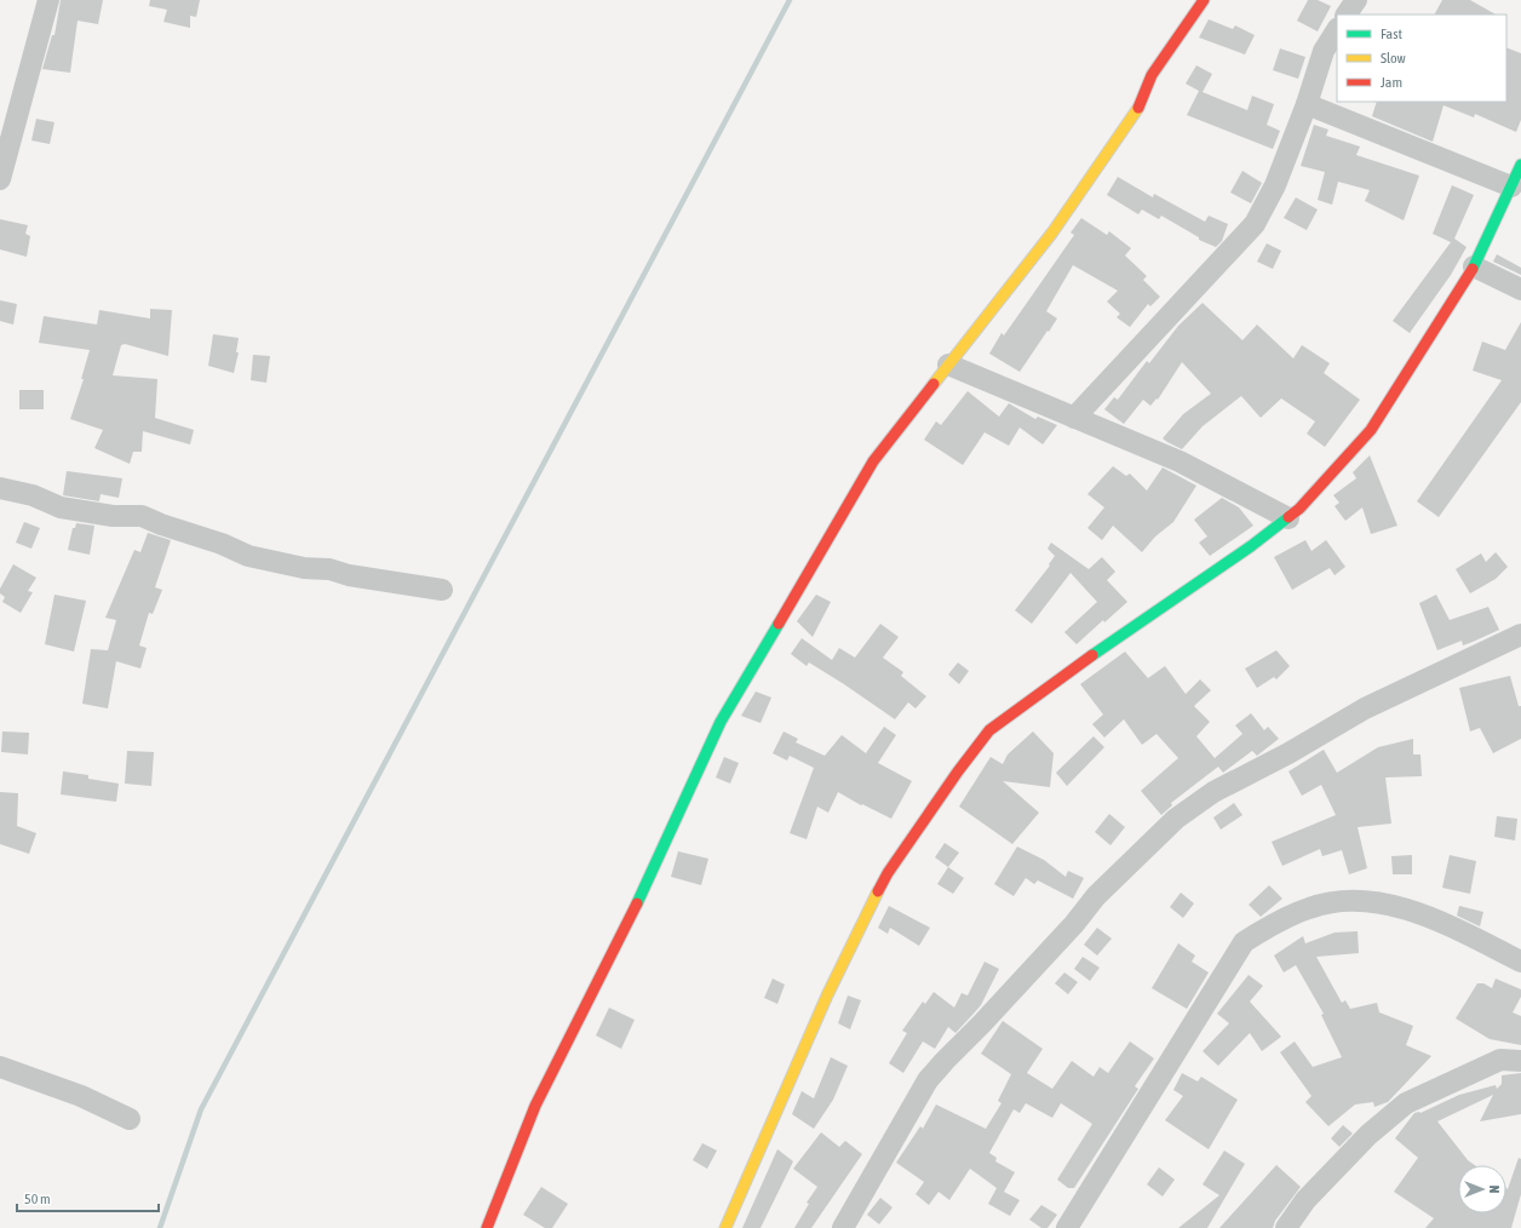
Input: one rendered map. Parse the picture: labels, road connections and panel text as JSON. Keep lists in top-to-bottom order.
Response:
{
  "legend": ["Fast", "Slow", "Jam"],
  "scale_bar": "50 m",
  "north": "right"
}
